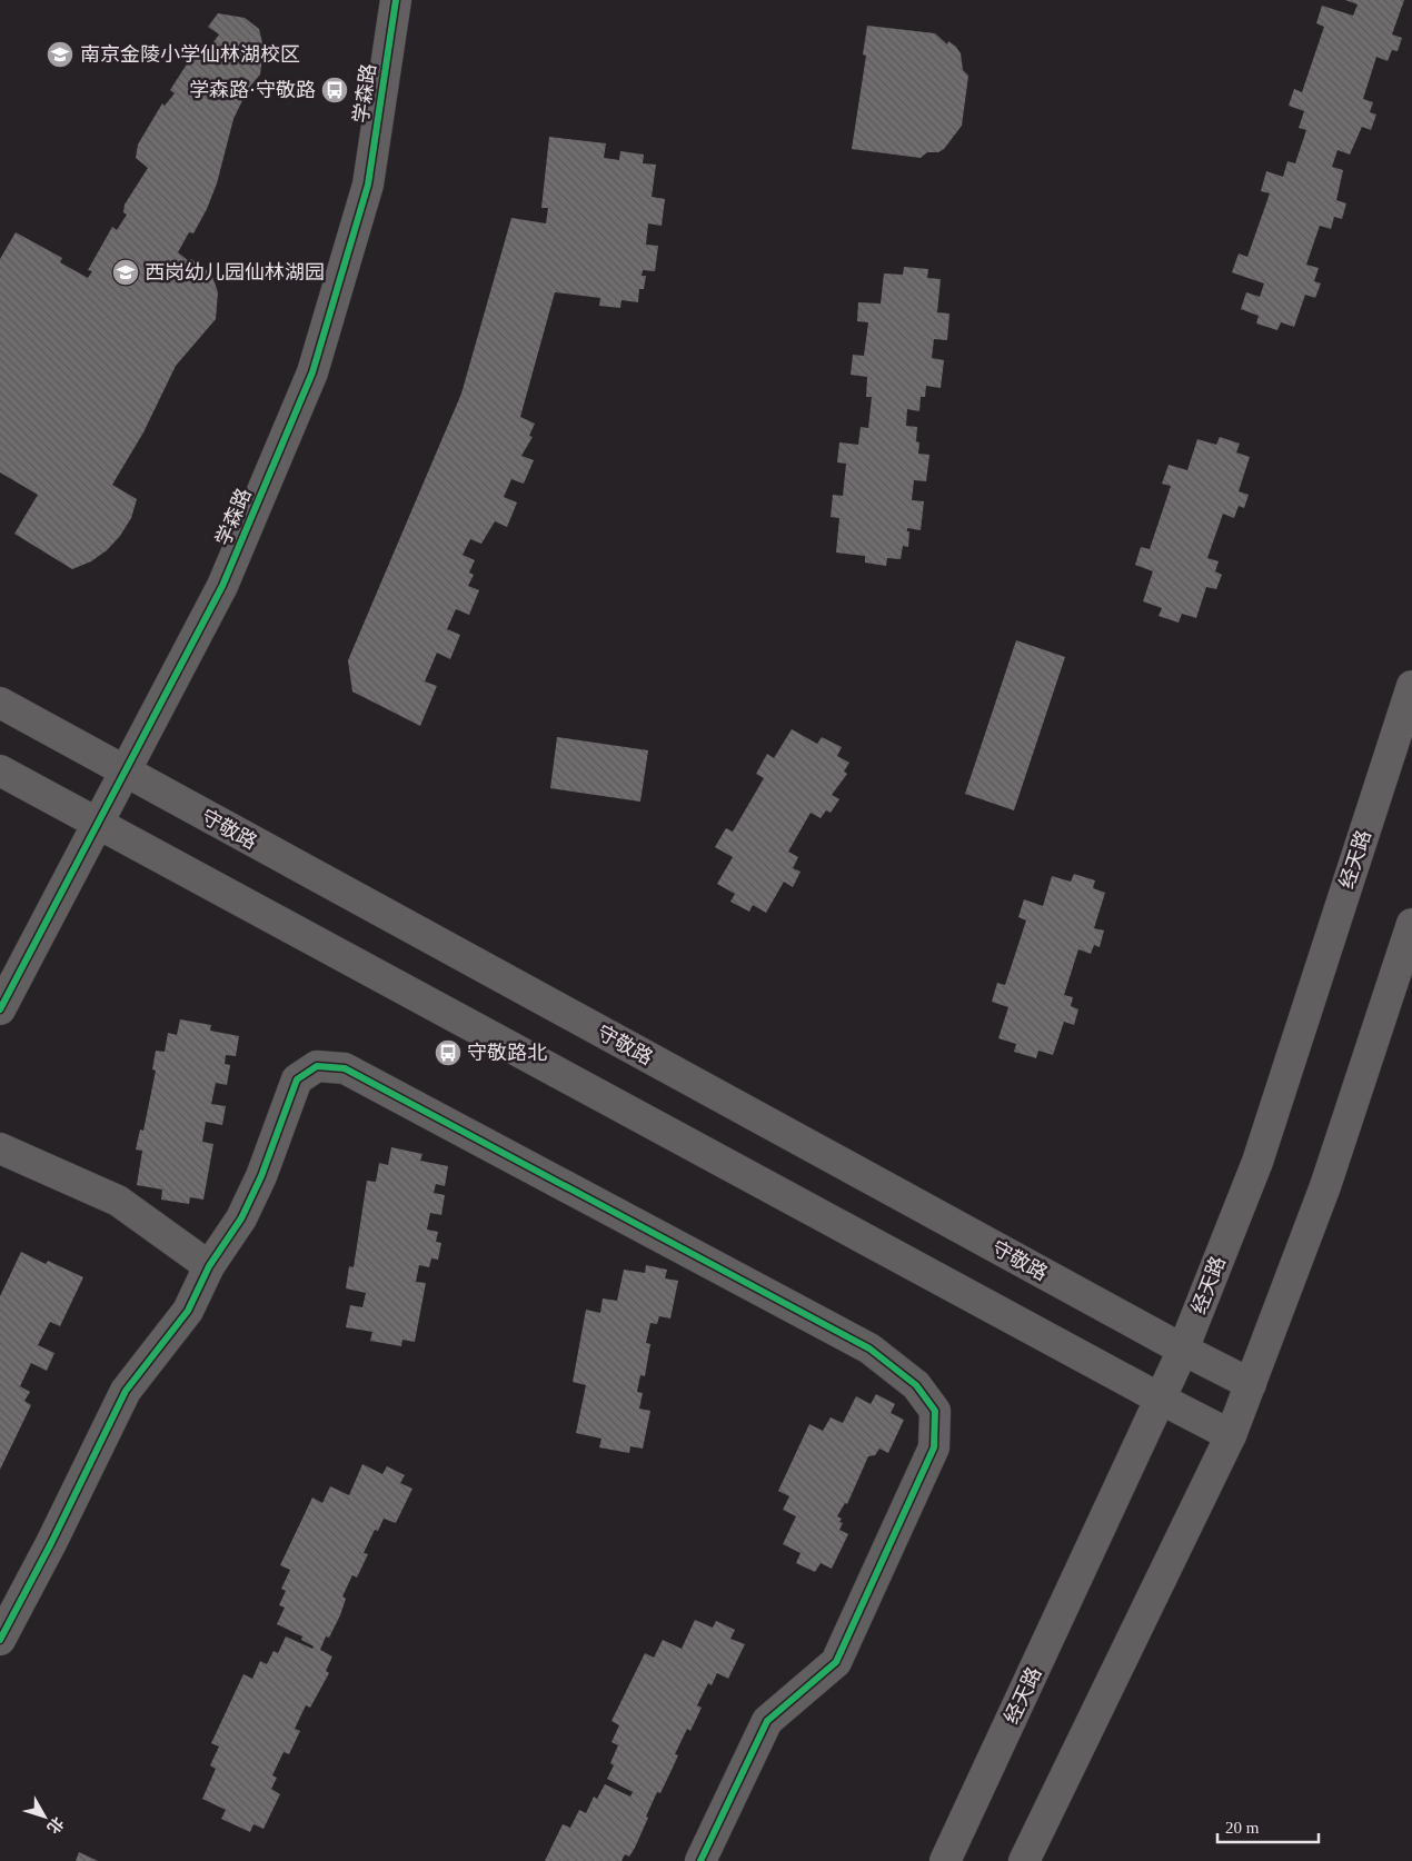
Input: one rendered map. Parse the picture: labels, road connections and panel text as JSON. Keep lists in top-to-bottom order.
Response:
{
  "streets": {
    "main road": ["守敬路", "经天路"],
    "street": ["学森路"]
  },
  "crossings": [
    ["学森路", "守敬路"],
    ["守敬路", "经天路"]
  ],
  "places": {
    "school or university": ["南京金陵小学仙林湖校区", "西岗幼儿园仙林湖园"],
    "bus stop": ["学森路·守敬路", "守敬路北"]
  },
  "scale_bar": "20 m",
  "north": "bottom right"
}
